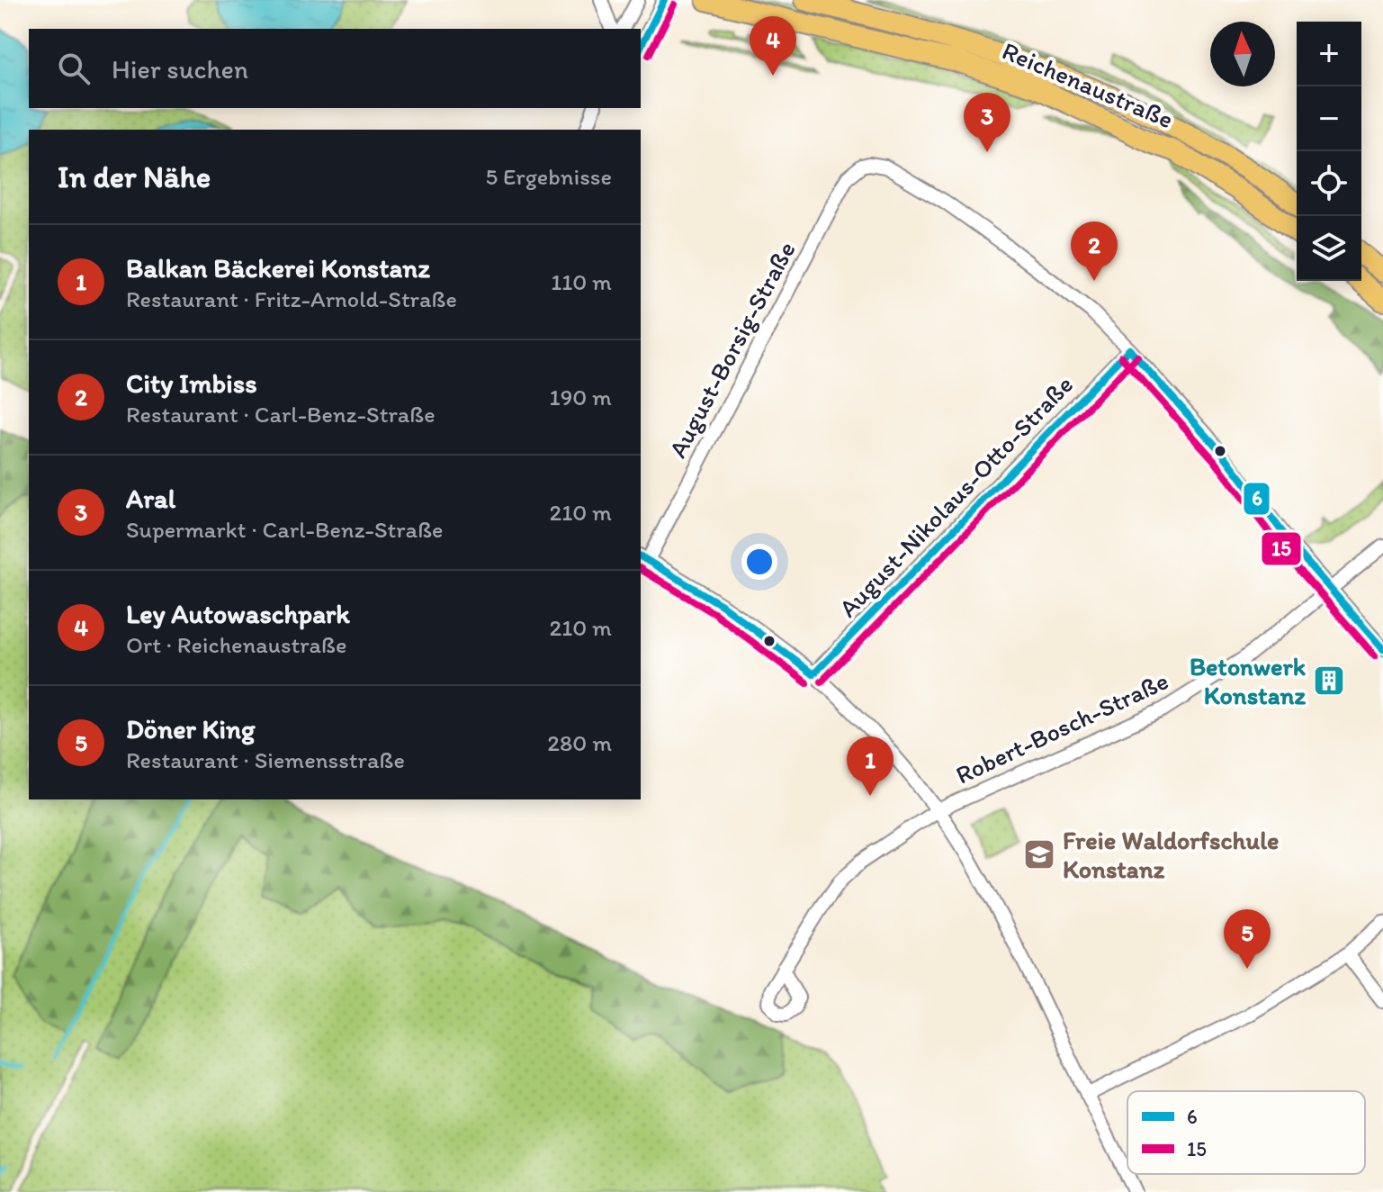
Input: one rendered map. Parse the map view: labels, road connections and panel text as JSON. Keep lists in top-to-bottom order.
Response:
{
  "streets": {
    "main road": ["Reichenaustraße"],
    "street": ["August-Borsig-Straße", "August-Nikolaus-Otto-Straße", "Robert-Bosch-Straße"]
  },
  "crossings": [
    ["August-Borsig-Straße", "August-Nikolaus-Otto-Straße"]
  ],
  "places": {
    "building": ["Betonwerk Konstanz"],
    "school or university": ["Freie Waldorfschule Konstanz"]
  },
  "lines": ["transit line 6", "transit line 15"],
  "legend": ["6", "15"],
  "north": "top",
  "page": {
    "pins": [
      "4",
      "3",
      "2",
      "1",
      "5"
    ],
    "map_buttons": ["+", "−"],
    "search": "Hier suchen",
    "heading": ["In der Nähe", "5 Ergebnisse"],
    "list": [
      {
        "mark": "1",
        "name": "Balkan Bäckerei Konstanz",
        "note": "Restaurant · Fritz-Arnold-Straße",
        "value": "110 m"
      },
      {
        "mark": "2",
        "name": "City Imbiss",
        "note": "Restaurant · Carl-Benz-Straße",
        "value": "190 m"
      },
      {
        "mark": "3",
        "name": "Aral",
        "note": "Supermarkt · Carl-Benz-Straße",
        "value": "210 m"
      },
      {
        "mark": "4",
        "name": "Ley Autowaschpark",
        "note": "Ort · Reichenaustraße",
        "value": "210 m"
      },
      {
        "mark": "5",
        "name": "Döner King",
        "note": "Restaurant · Siemensstraße",
        "value": "280 m"
      }
    ]
  }
}
